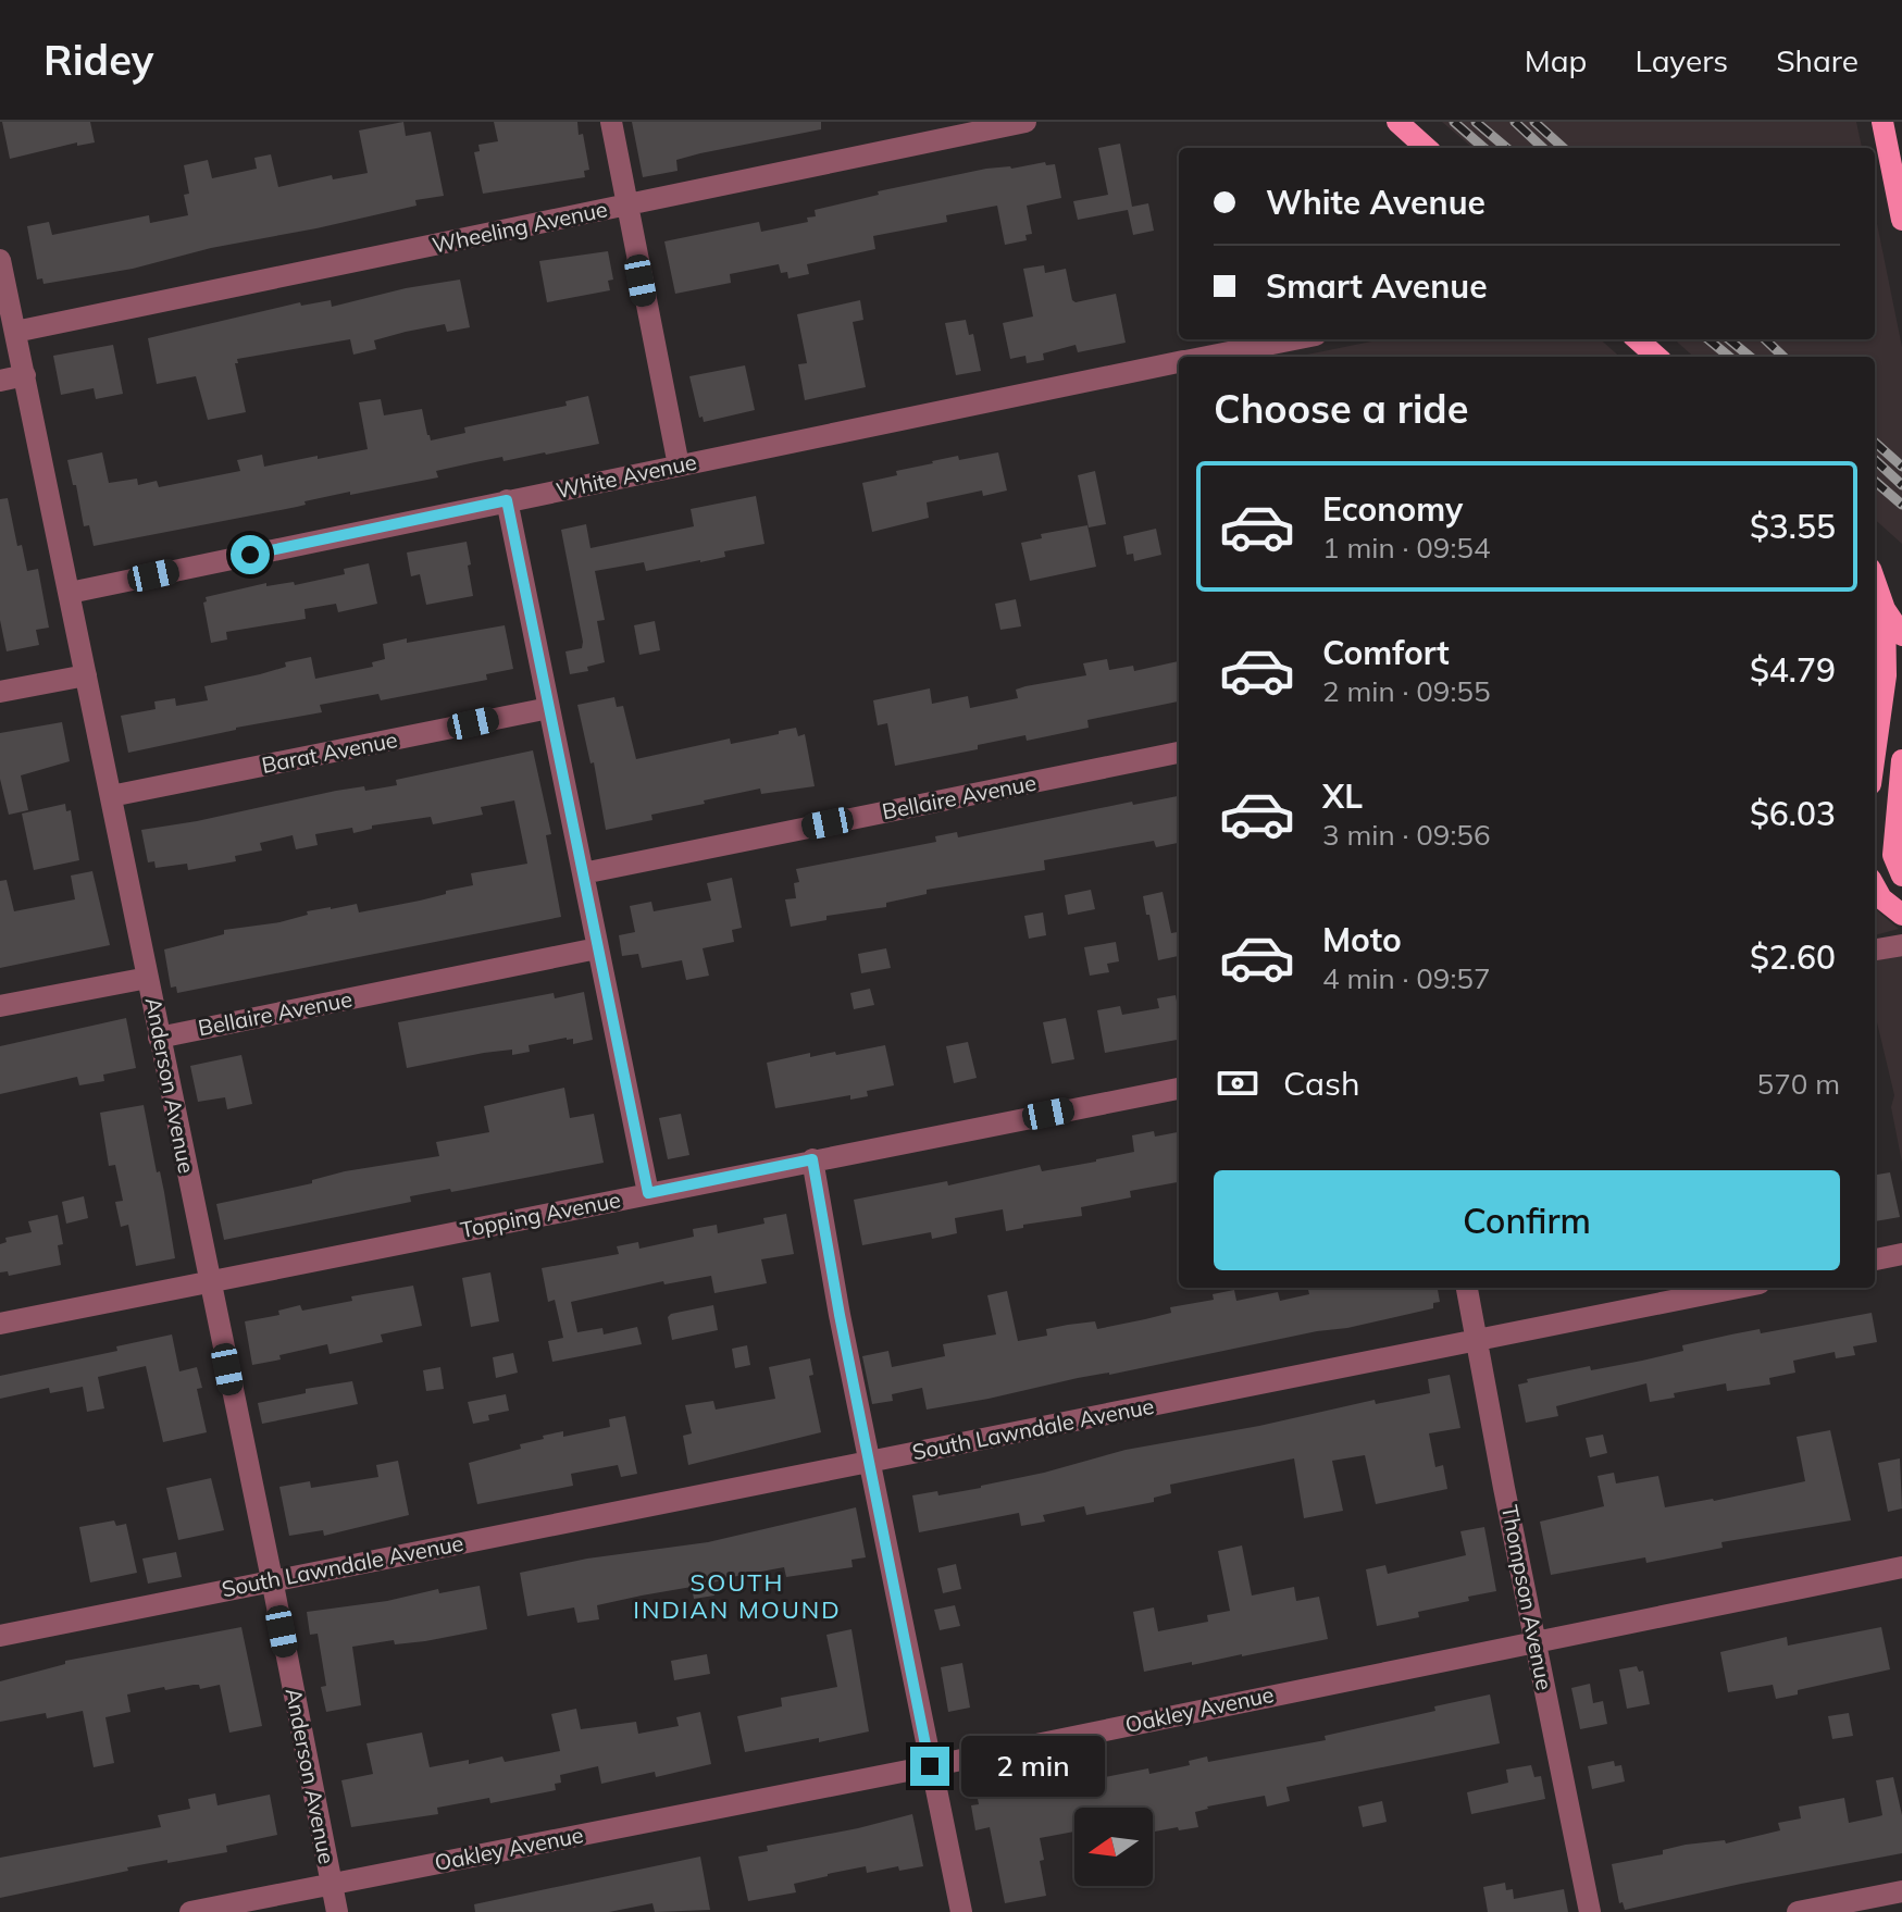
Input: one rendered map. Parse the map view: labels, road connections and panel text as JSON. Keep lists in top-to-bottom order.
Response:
{
  "streets": {
    "street": [
      "Wheeling Avenue",
      "White Avenue",
      "Barat Avenue",
      "Bellaire Avenue",
      "Anderson Avenue",
      "Topping Avenue",
      "South Lawndale Avenue",
      "Thompson Avenue",
      "Oakley Avenue"
    ]
  },
  "crossings": [
    ["Wheeling Avenue", "Anderson Avenue"],
    ["White Avenue", "Anderson Avenue"],
    ["Barat Avenue", "Anderson Avenue"],
    ["Bellaire Avenue", "Anderson Avenue"],
    ["Anderson Avenue", "Topping Avenue"],
    ["Anderson Avenue", "South Lawndale Avenue"],
    ["Anderson Avenue", "Oakley Avenue"],
    ["South Lawndale Avenue", "Thompson Avenue"],
    ["Thompson Avenue", "Oakley Avenue"]
  ],
  "districts": ["SOUTH INDIAN MOUND"],
  "north": "left",
  "page": {
    "header": "Ridey",
    "nav": ["Map", "Layers", "Share"],
    "banner": ["White Avenue", "Smart Avenue"],
    "heading": "Choose a ride",
    "list": [
      {
        "name": "Economy",
        "note": "1 min · 09:54",
        "value": "$3.55"
      },
      {
        "name": "Comfort",
        "note": "2 min · 09:55",
        "value": "$4.79"
      },
      {
        "name": "XL",
        "note": "3 min · 09:56",
        "value": "$6.03"
      },
      {
        "name": "Moto",
        "note": "4 min · 09:57",
        "value": "$2.60"
      }
    ],
    "pay": ["Cash", "570 m"],
    "buttons": "Confirm",
    "bubble": "2 min"
  }
}
